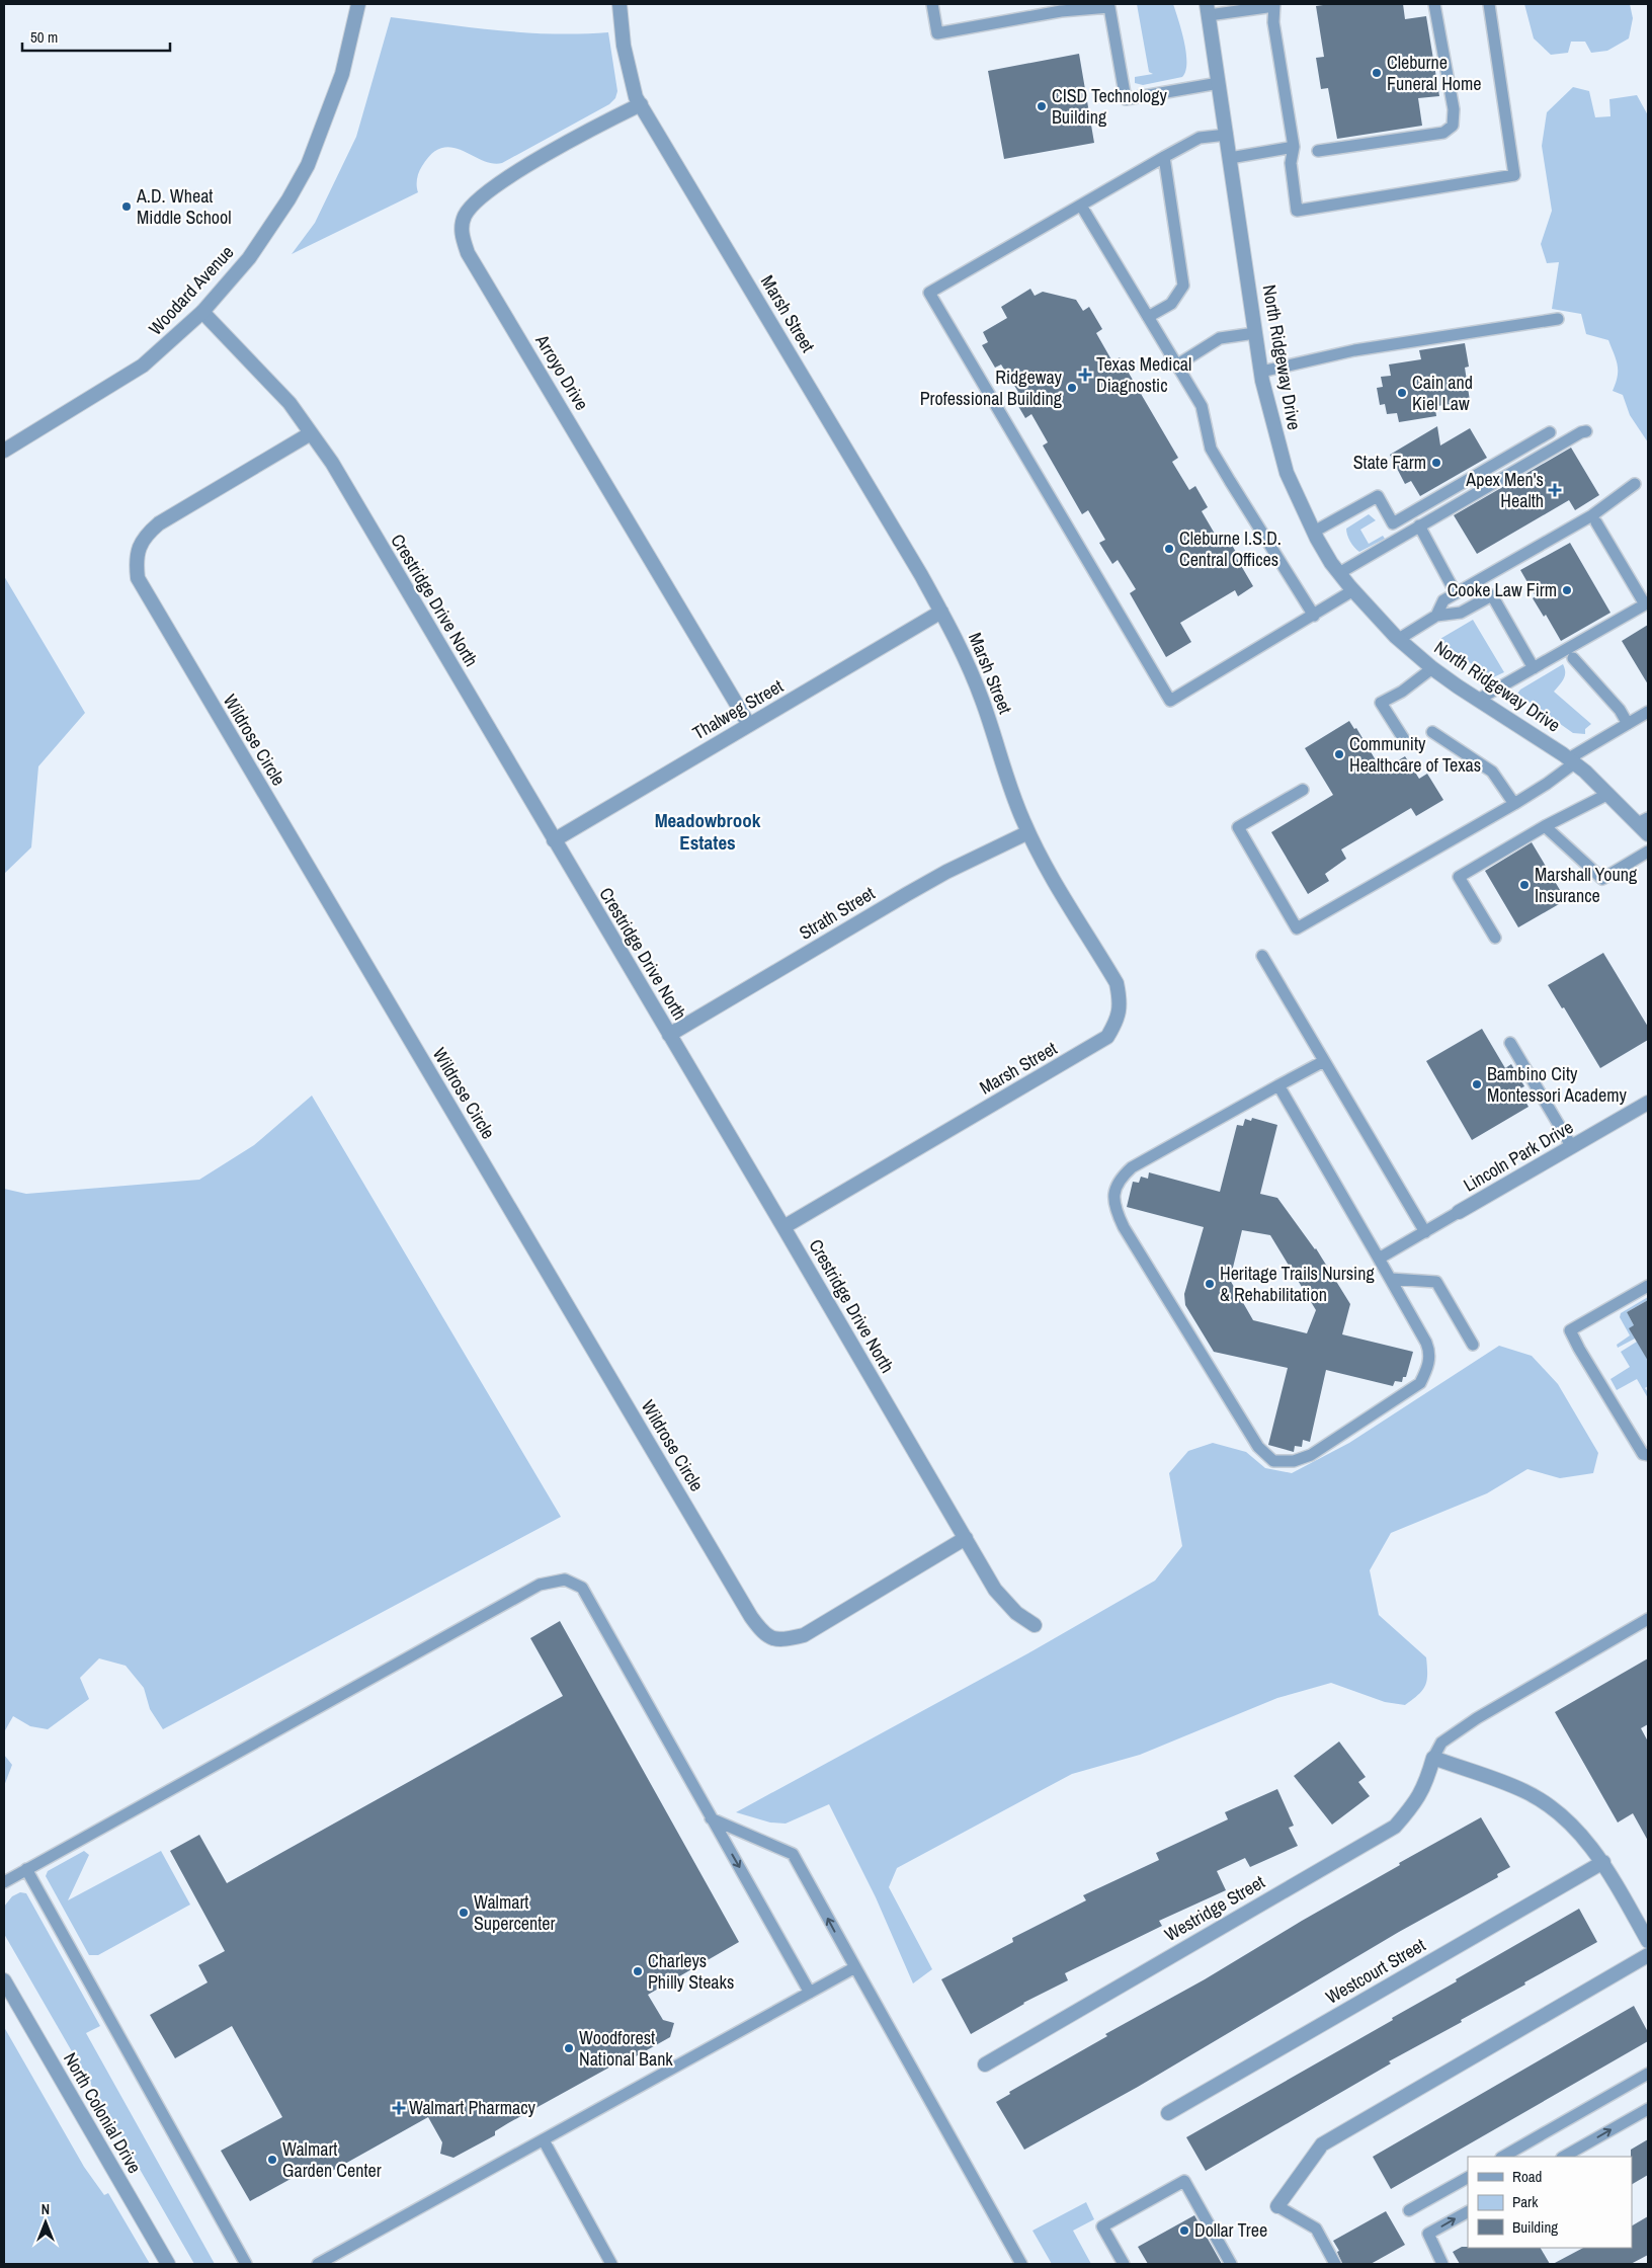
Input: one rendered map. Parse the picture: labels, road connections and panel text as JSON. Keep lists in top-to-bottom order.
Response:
{
  "streets": {
    "street": [
      "Woodard Avenue",
      "Marsh Street",
      "North Ridgeway Drive",
      "Arroyo Drive",
      "Crestridge Drive North",
      "Thalweg Street",
      "Wildrose Circle",
      "Strath Street",
      "Lincoln Park Drive",
      "Westridge Street",
      "Westcourt Street",
      "North Colonial Drive"
    ]
  },
  "crossings": [
    ["Woodard Avenue", "Crestridge Drive North"],
    ["Marsh Street", "Arroyo Drive"],
    ["Marsh Street", "Crestridge Drive North"],
    ["Marsh Street", "Thalweg Street"],
    ["Marsh Street", "Strath Street"],
    ["Arroyo Drive", "Thalweg Street"],
    ["Crestridge Drive North", "Thalweg Street"],
    ["Crestridge Drive North", "Wildrose Circle"],
    ["Crestridge Drive North", "Strath Street"]
  ],
  "districts": ["Meadowbrook Estates"],
  "places": {
    "other": [
      "Cleburne Funeral Home",
      "CISD Technology Building",
      "A.D. Wheat Middle School",
      "Ridgeway Professional Building",
      "Cain and Kiel Law",
      "State Farm",
      "Cleburne I.S.D. Central Offices",
      "Cooke Law Firm",
      "Community Healthcare of Texas",
      "Marshall Young Insurance",
      "Bambino City Montessori Academy",
      "Heritage Trails Nursing & Rehabilitation",
      "Walmart Supercenter",
      "Charleys Philly Steaks",
      "Woodforest National Bank",
      "Walmart Garden Center",
      "Dollar Tree"
    ],
    "health": ["Texas Medical Diagnostic", "Apex Men's Health", "Walmart Pharmacy"]
  },
  "legend": ["Road", "Park", "Building"],
  "scale_bar": "50 m",
  "north": "top"
}
